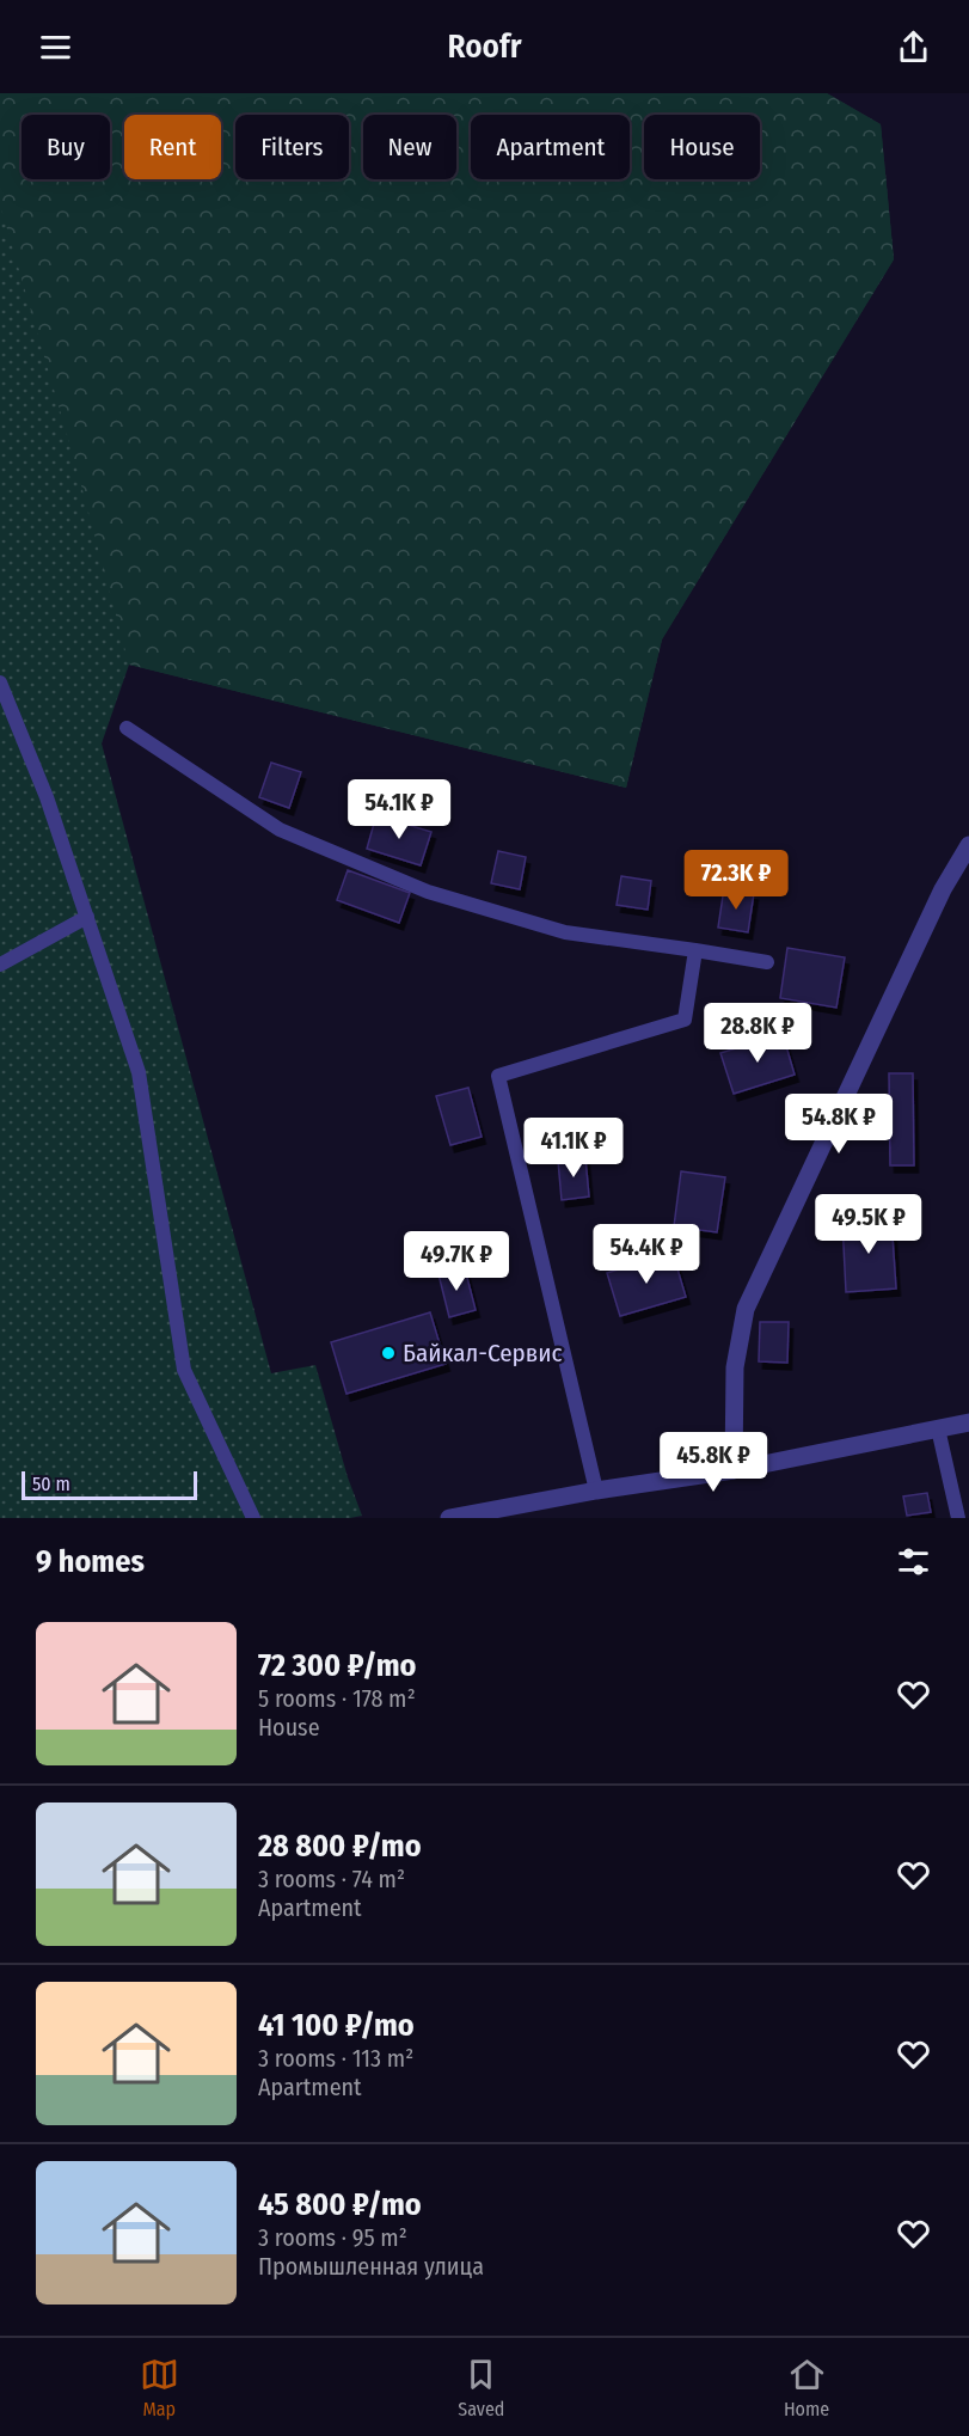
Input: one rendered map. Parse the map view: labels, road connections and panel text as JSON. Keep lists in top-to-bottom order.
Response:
{
  "places": ["Байкал-Сервис"],
  "scale_bar": "50 m",
  "page": {
    "header": "Roofr",
    "chip": [
      "Buy",
      "Rent",
      "Filters",
      "New",
      "Apartment",
      "House"
    ],
    "price": [
      "54.1K ₽",
      "72.3K ₽",
      "28.8K ₽",
      "54.8K ₽",
      "41.1K ₽",
      "49.5K ₽",
      "54.4K ₽",
      "49.7K ₽",
      "45.8K ₽"
    ],
    "scale": "50 m",
    "heading": "9 homes",
    "list": [
      {
        "name": "72 300 ₽/mo",
        "note": "5 rooms · 178 m² · House"
      },
      {
        "name": "28 800 ₽/mo",
        "note": "3 rooms · 74 m² · Apartment"
      },
      {
        "name": "41 100 ₽/mo",
        "note": "3 rooms · 113 m² · Apartment"
      },
      {
        "name": "45 800 ₽/mo",
        "note": "3 rooms · 95 m² · Промышленная улица"
      }
    ],
    "tabs": ["Map", "Saved", "Home"]
  }
}
